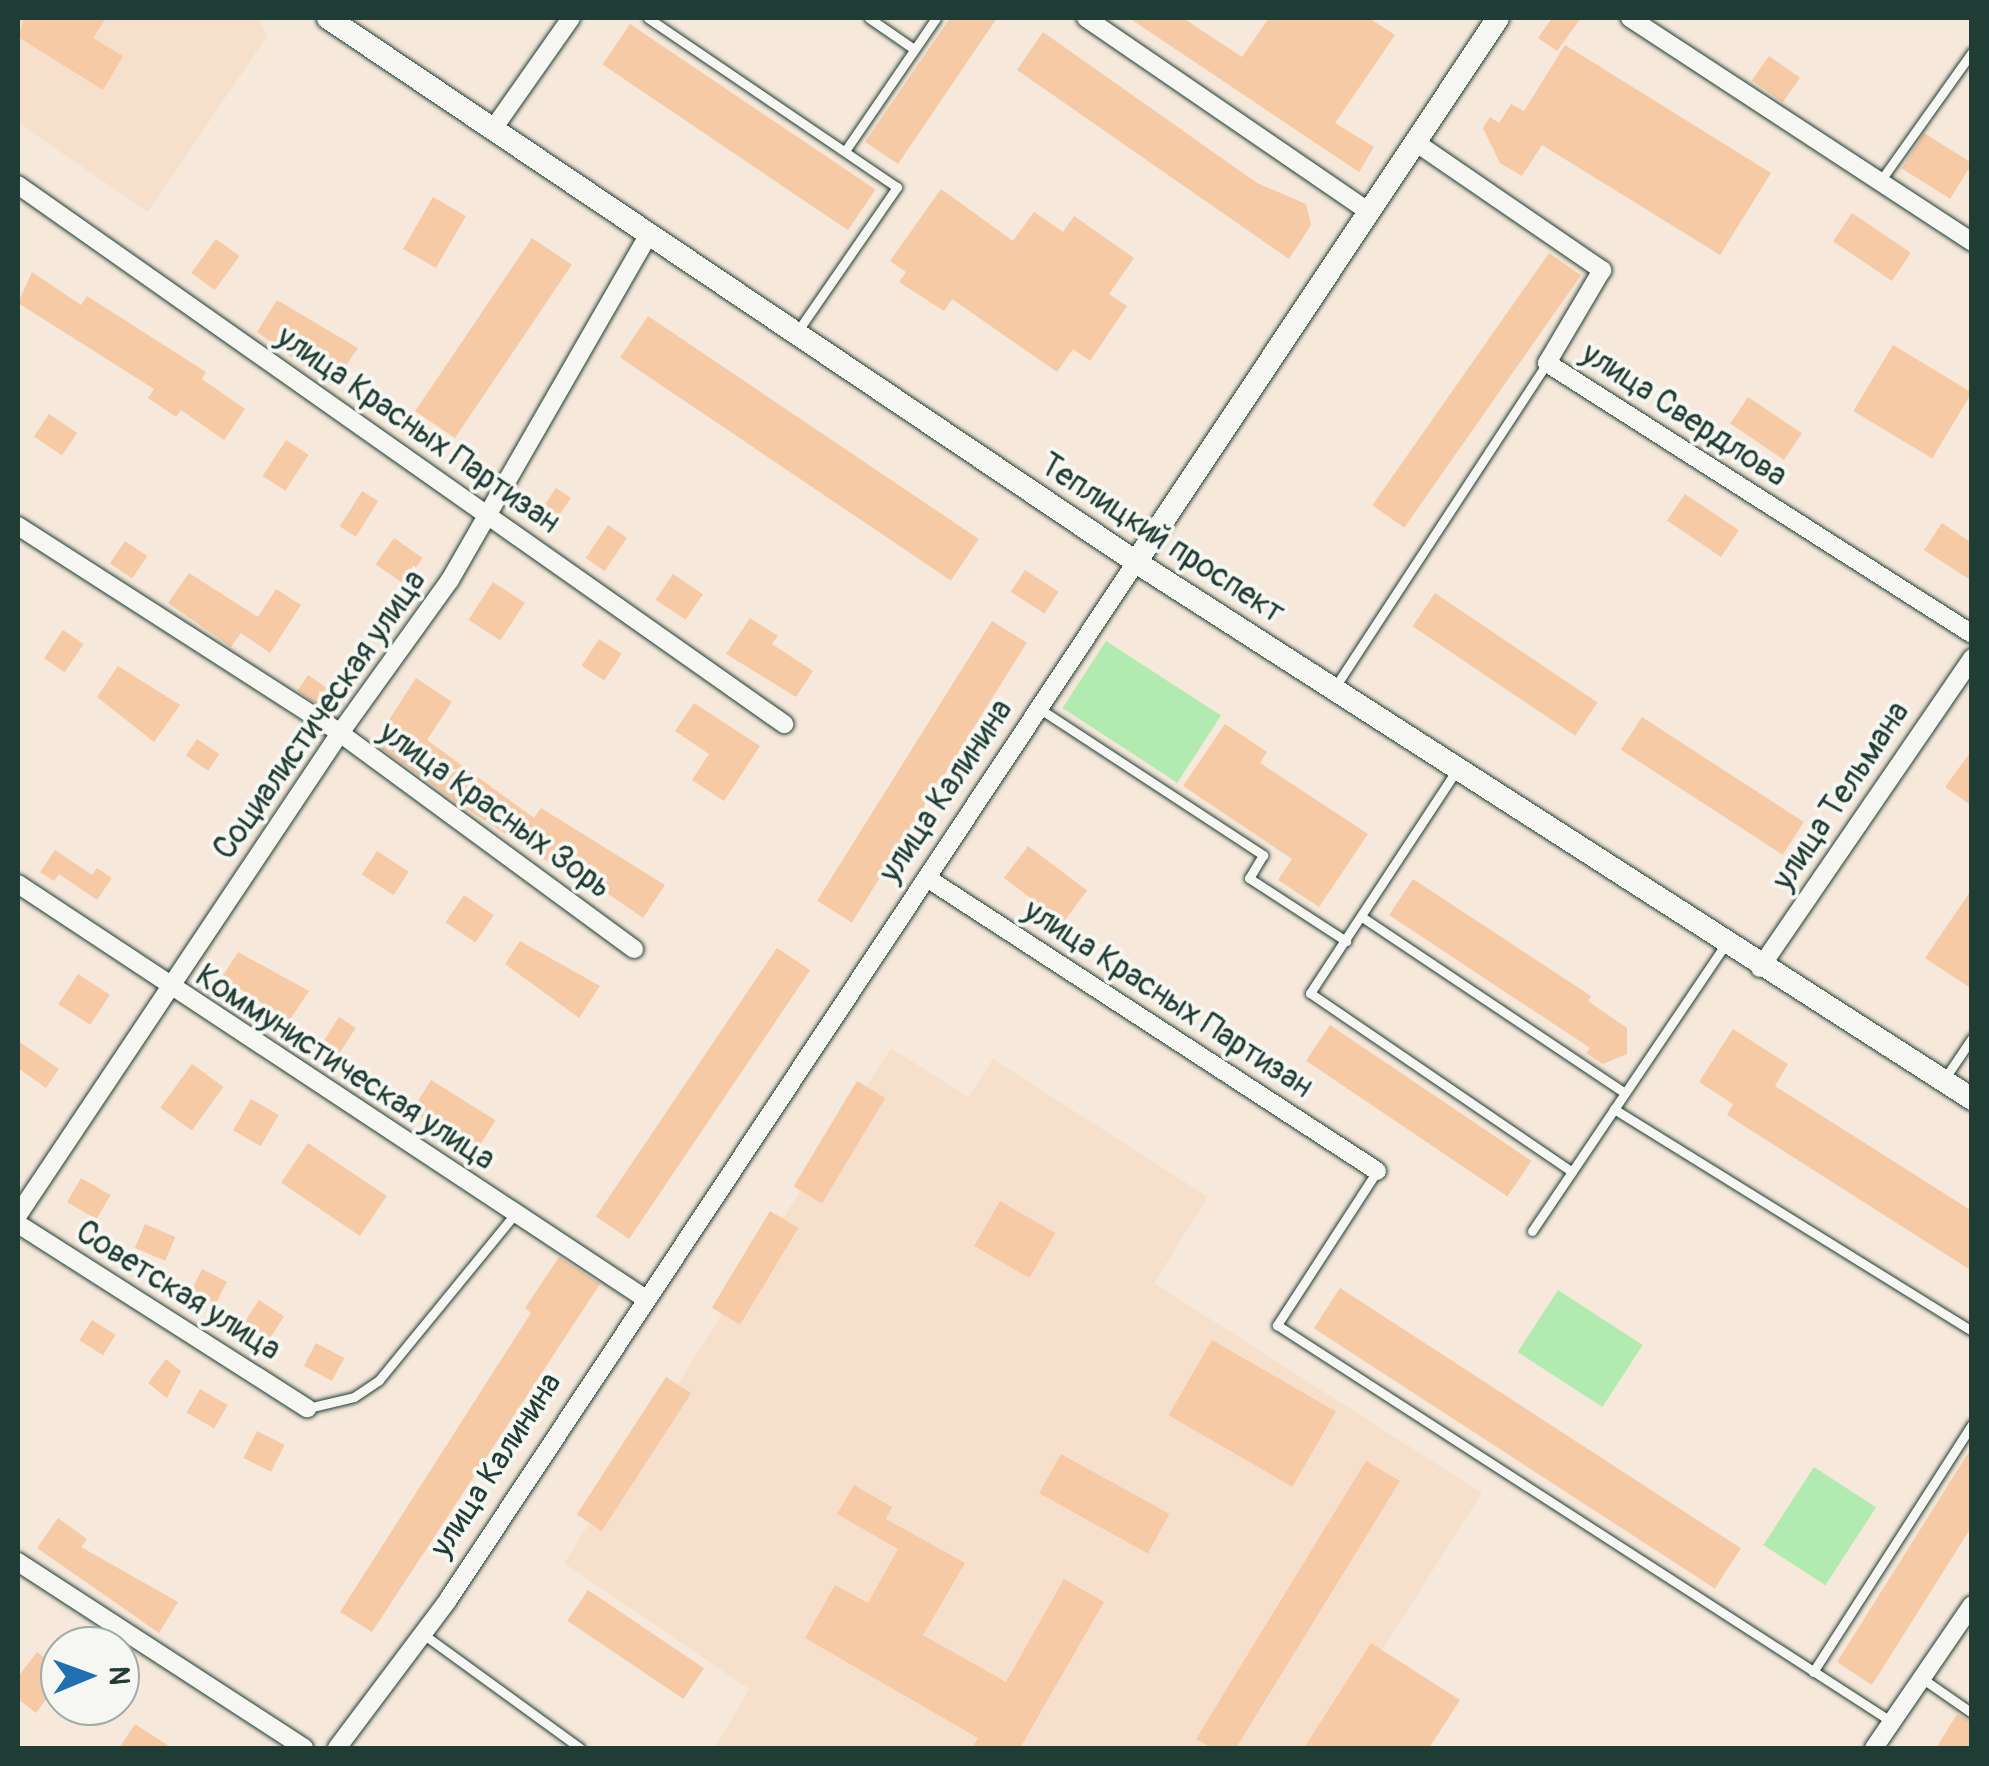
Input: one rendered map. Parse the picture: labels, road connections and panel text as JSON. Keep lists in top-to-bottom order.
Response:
{
  "streets": {
    "main road": ["Теплицкий проспект", "улица Калинина"],
    "street": [
      "улица Свердлова",
      "улица Красных Партизан",
      "Социалистическая улица",
      "улица Тельмана",
      "улица Красных Зорь",
      "Коммунистическая улица",
      "Советская улица"
    ]
  },
  "crossings": [
    ["улица Свердлова", "улица Калинина"],
    ["улица Красных Партизан", "Социалистическая улица"],
    ["улица Красных Партизан", "улица Калинина"],
    ["Теплицкий проспект", "Социалистическая улица"],
    ["Теплицкий проспект", "улица Калинина"],
    ["Теплицкий проспект", "улица Тельмана"],
    ["Социалистическая улица", "улица Красных Зорь"],
    ["Социалистическая улица", "Коммунистическая улица"],
    ["улица Калинина", "Коммунистическая улица"]
  ],
  "north": "right"
}
